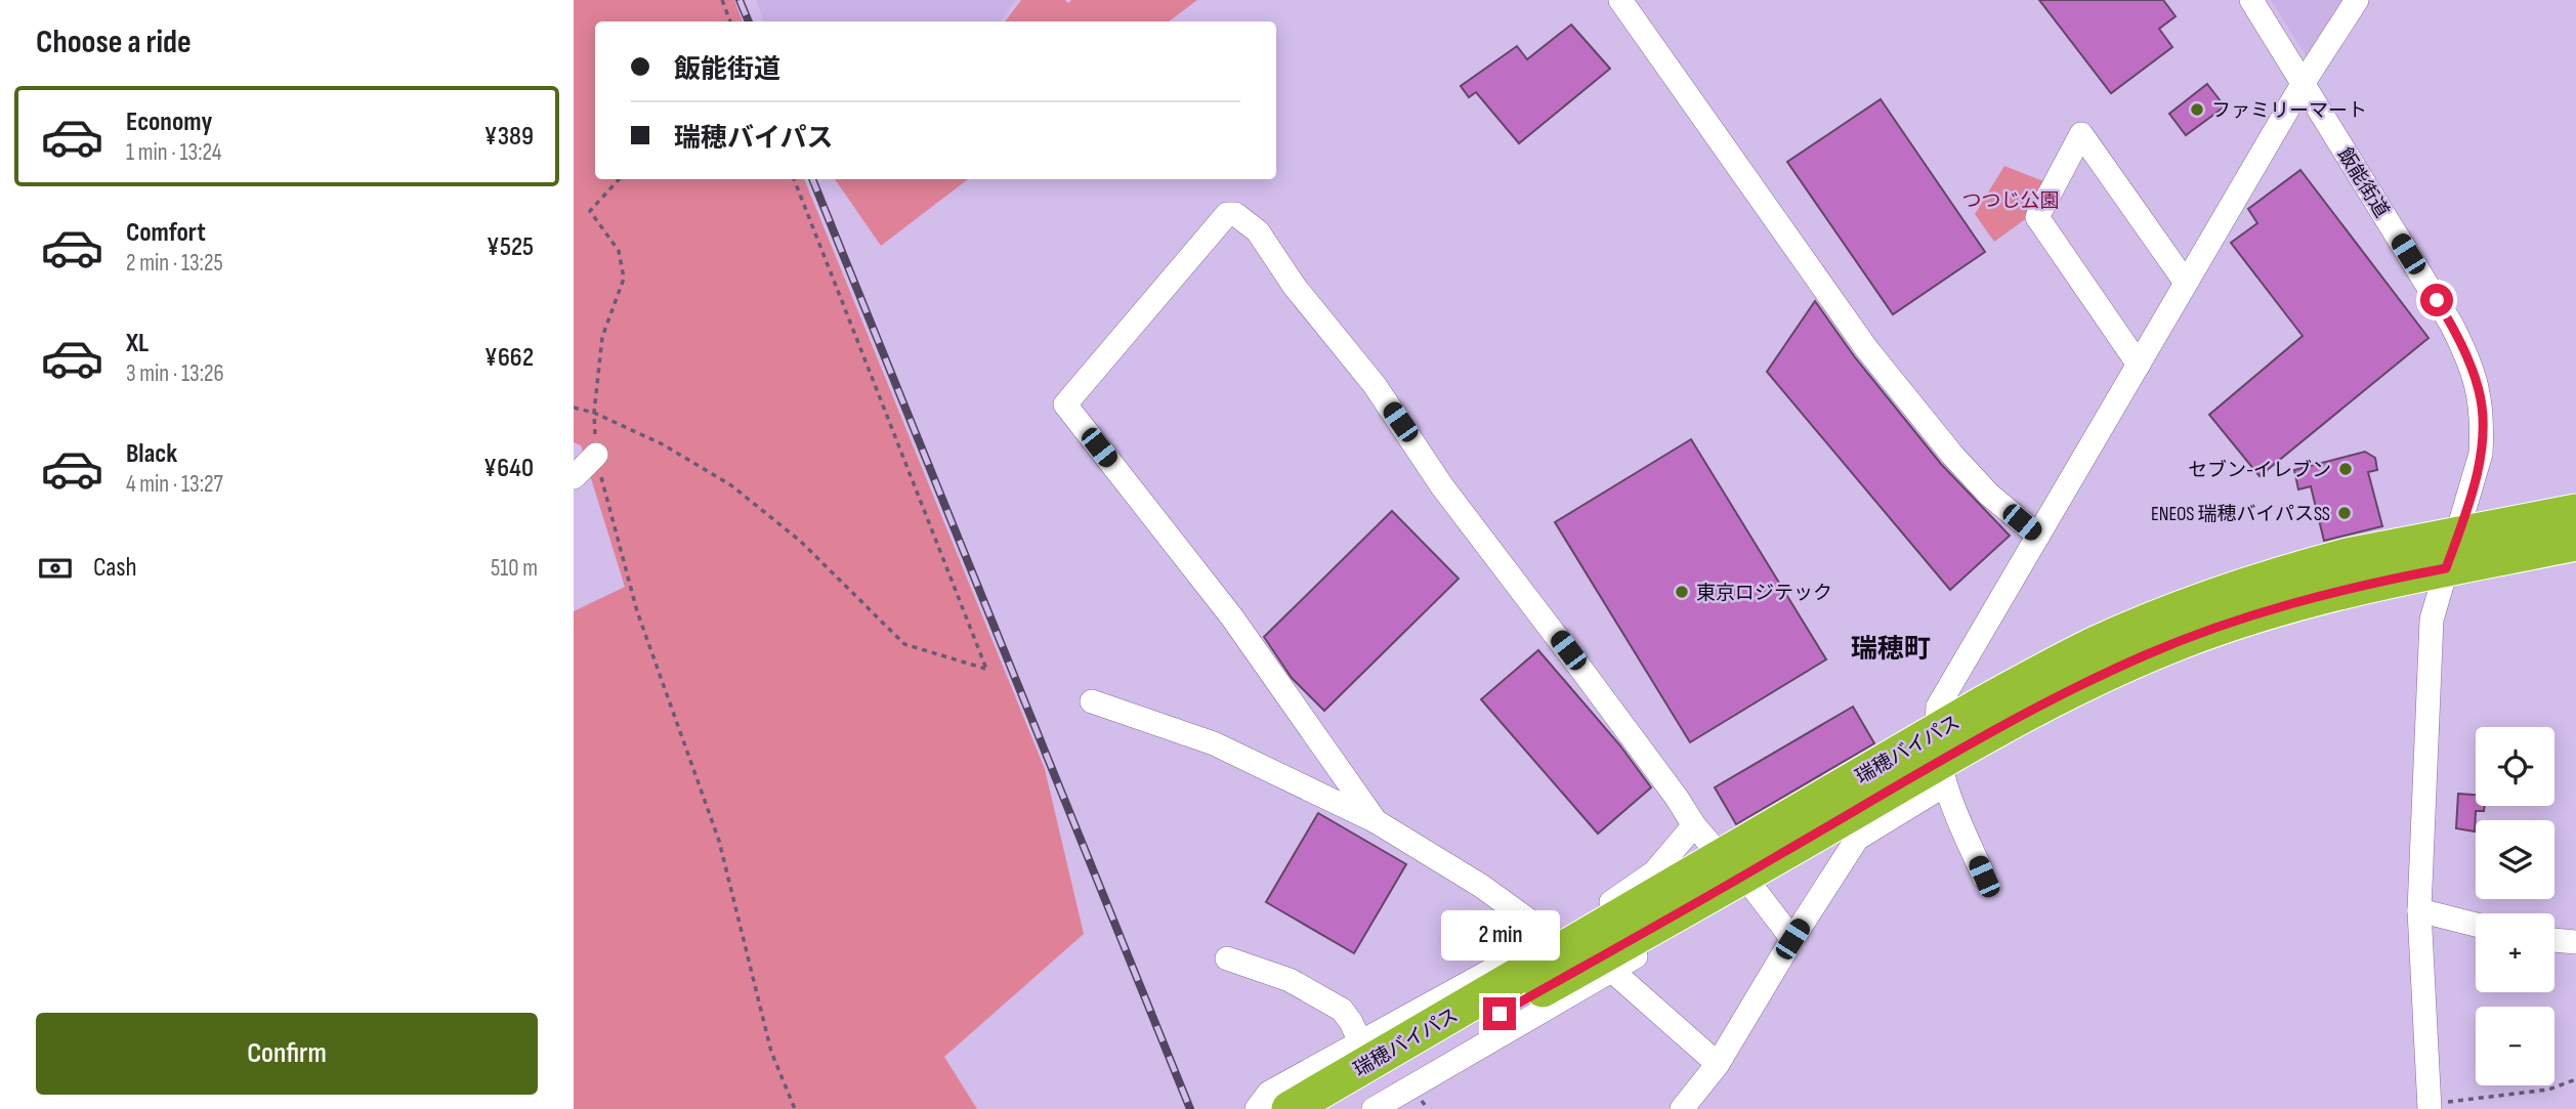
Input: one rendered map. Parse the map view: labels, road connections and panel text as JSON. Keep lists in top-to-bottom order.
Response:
{
  "streets": {
    "highway": ["瑞穂バイパス"],
    "street": ["飯能街道"]
  },
  "crossings": [
    ["飯能街道", "瑞穂バイパス"]
  ],
  "districts": ["瑞穂町"],
  "parks": ["つつじ公園"],
  "places": [
    "ファミリーマート",
    "セブン-イレブン",
    "ENEOS 瑞穂バイパスSS",
    "東京ロジテック"
  ],
  "page": {
    "heading": "Choose a ride",
    "banner": ["飯能街道", "瑞穂バイパス"],
    "list": [
      {
        "name": "Economy",
        "note": "1 min · 13:24",
        "value": "¥389"
      },
      {
        "name": "Comfort",
        "note": "2 min · 13:25",
        "value": "¥525"
      },
      {
        "name": "XL",
        "note": "3 min · 13:26",
        "value": "¥662"
      },
      {
        "name": "Black",
        "note": "4 min · 13:27",
        "value": "¥640"
      }
    ],
    "pay": ["Cash", "510 m"],
    "map_buttons": ["+", "−"],
    "bubble": "2 min",
    "buttons": "Confirm"
  }
}
